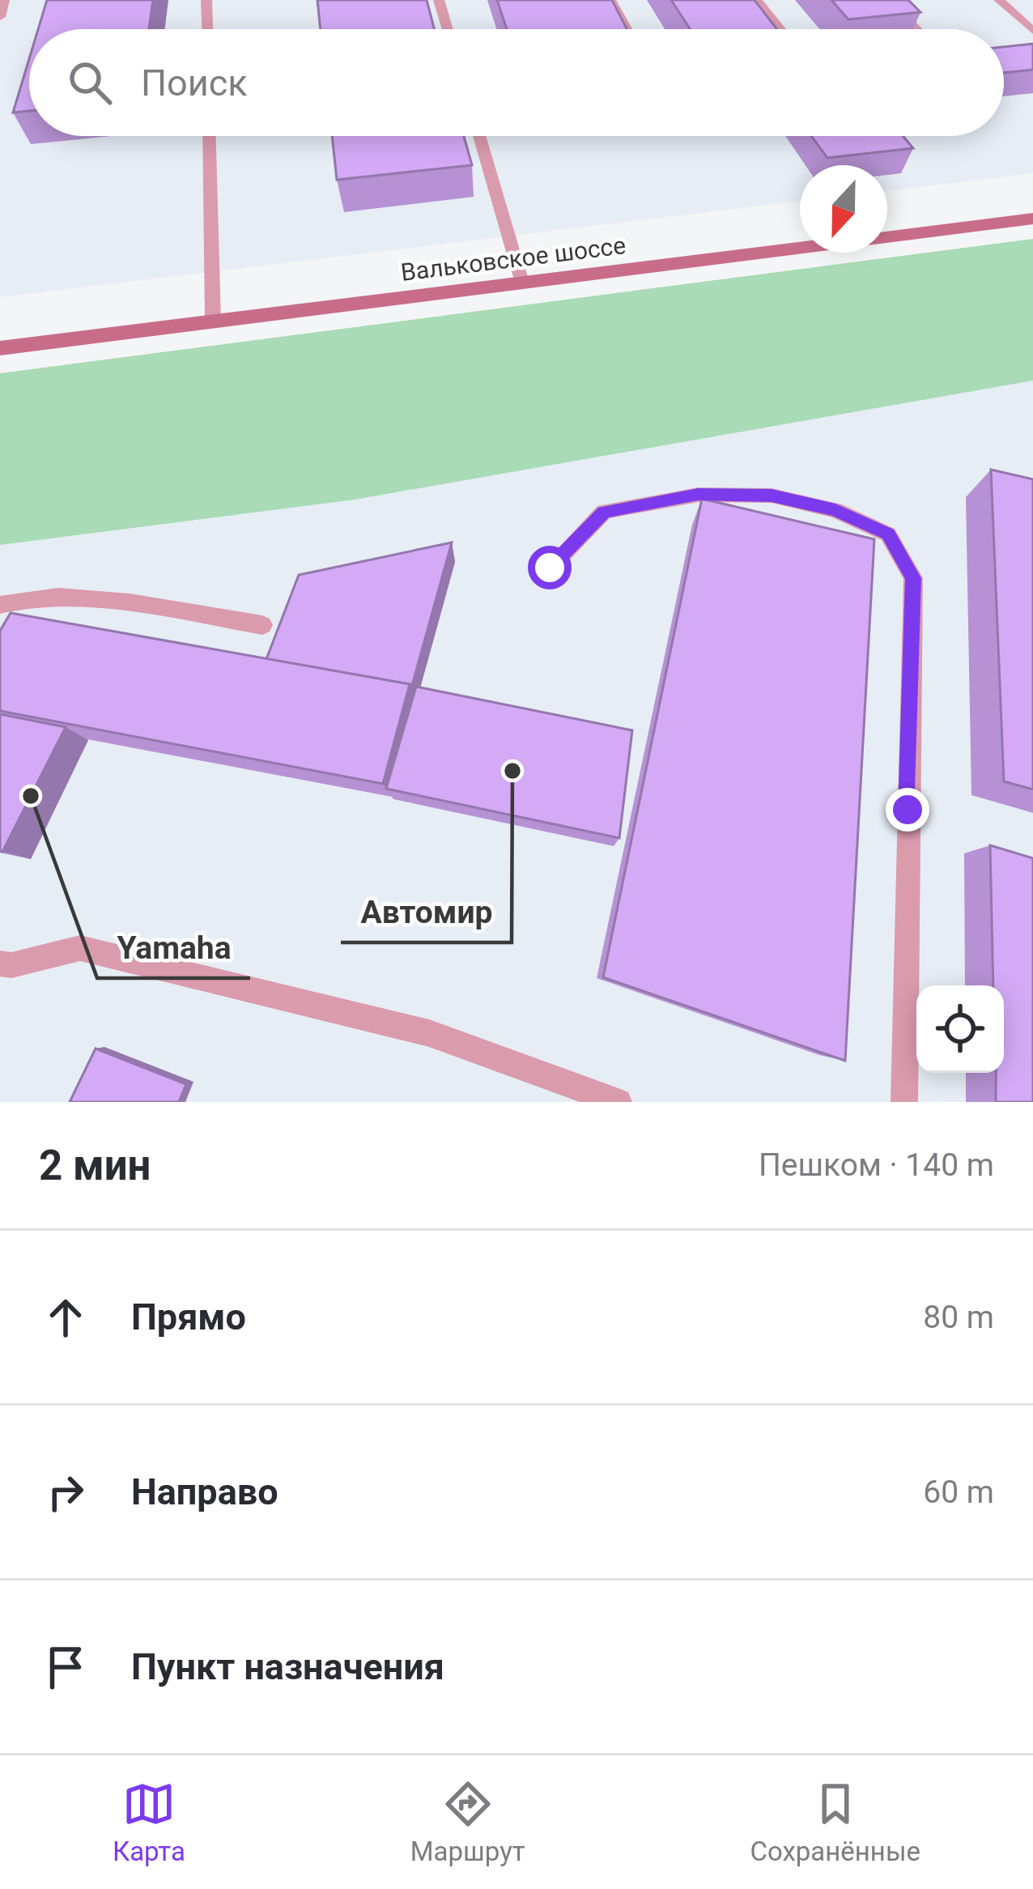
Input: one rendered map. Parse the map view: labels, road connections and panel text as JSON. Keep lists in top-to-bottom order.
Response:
{
  "streets": {
    "main road": ["Вальковское шоссе"]
  },
  "places": ["Автомир", "Yamaha"],
  "north": "bottom",
  "page": {
    "search": "Поиск",
    "heading": ["2 мин", "Пешком · 140 m"],
    "list": [
      ["Прямо", "80 m"],
      ["Направо", "60 m"],
      "Пункт назначения"
    ],
    "nav": ["Карта", "Маршрут", "Сохранённые"]
  }
}
